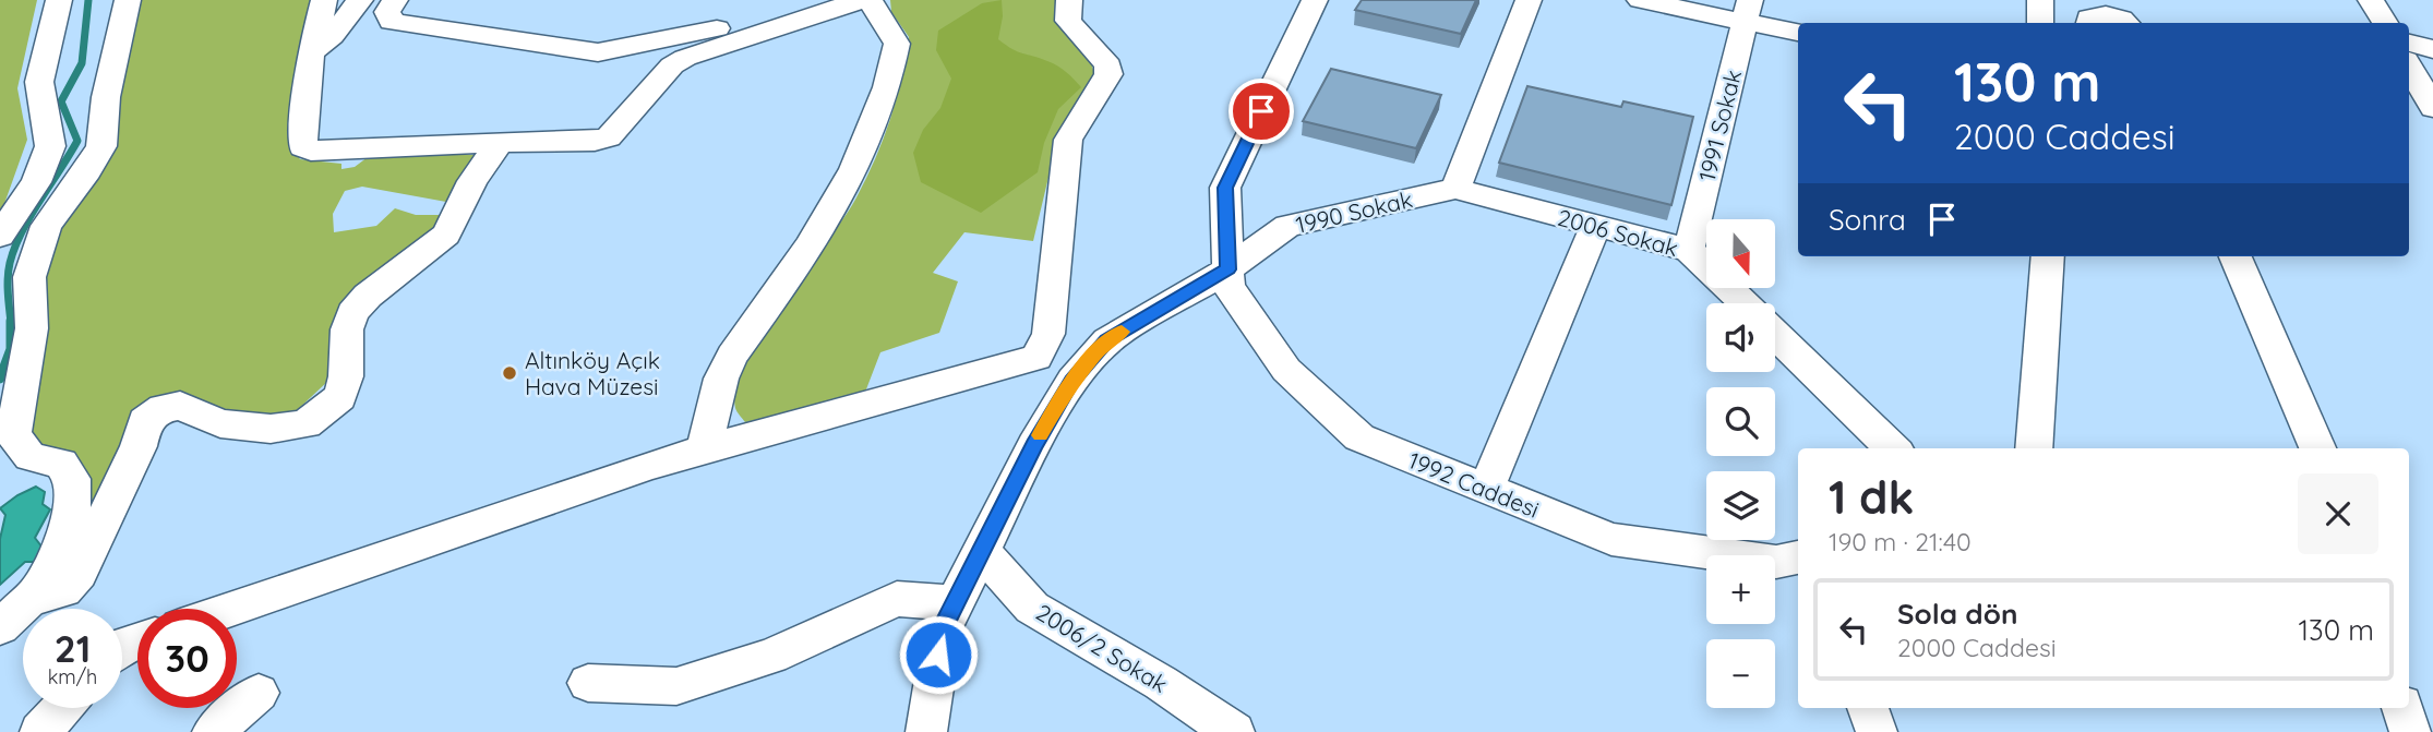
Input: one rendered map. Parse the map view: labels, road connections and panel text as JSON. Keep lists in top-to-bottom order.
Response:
{
  "streets": {
    "street": [
      "1991 Sokak",
      "1990 Sokak",
      "2006 Sokak",
      "1992 Caddesi",
      "2006/2 Sokak"
    ]
  },
  "crossings": [
    ["1991 Sokak", "2006 Sokak"],
    ["1990 Sokak", "2006 Sokak"],
    ["1990 Sokak", "1992 Caddesi"],
    ["1990 Sokak", "2006/2 Sokak"]
  ],
  "places": ["Altınköy Açık Hava Müzesi"],
  "north": "bottom",
  "page": {
    "turn": ["130 m", "2000 Caddesi"],
    "then": "Sonra",
    "map_buttons": ["+", "−"],
    "heading": ["1 dk", "190 m · 21:40"],
    "list": [
      {
        "name": "Sola dön",
        "note": "2000 Caddesi",
        "value": "130 m"
      }
    ],
    "speed": "21 km/h",
    "limit": "30"
  }
}
